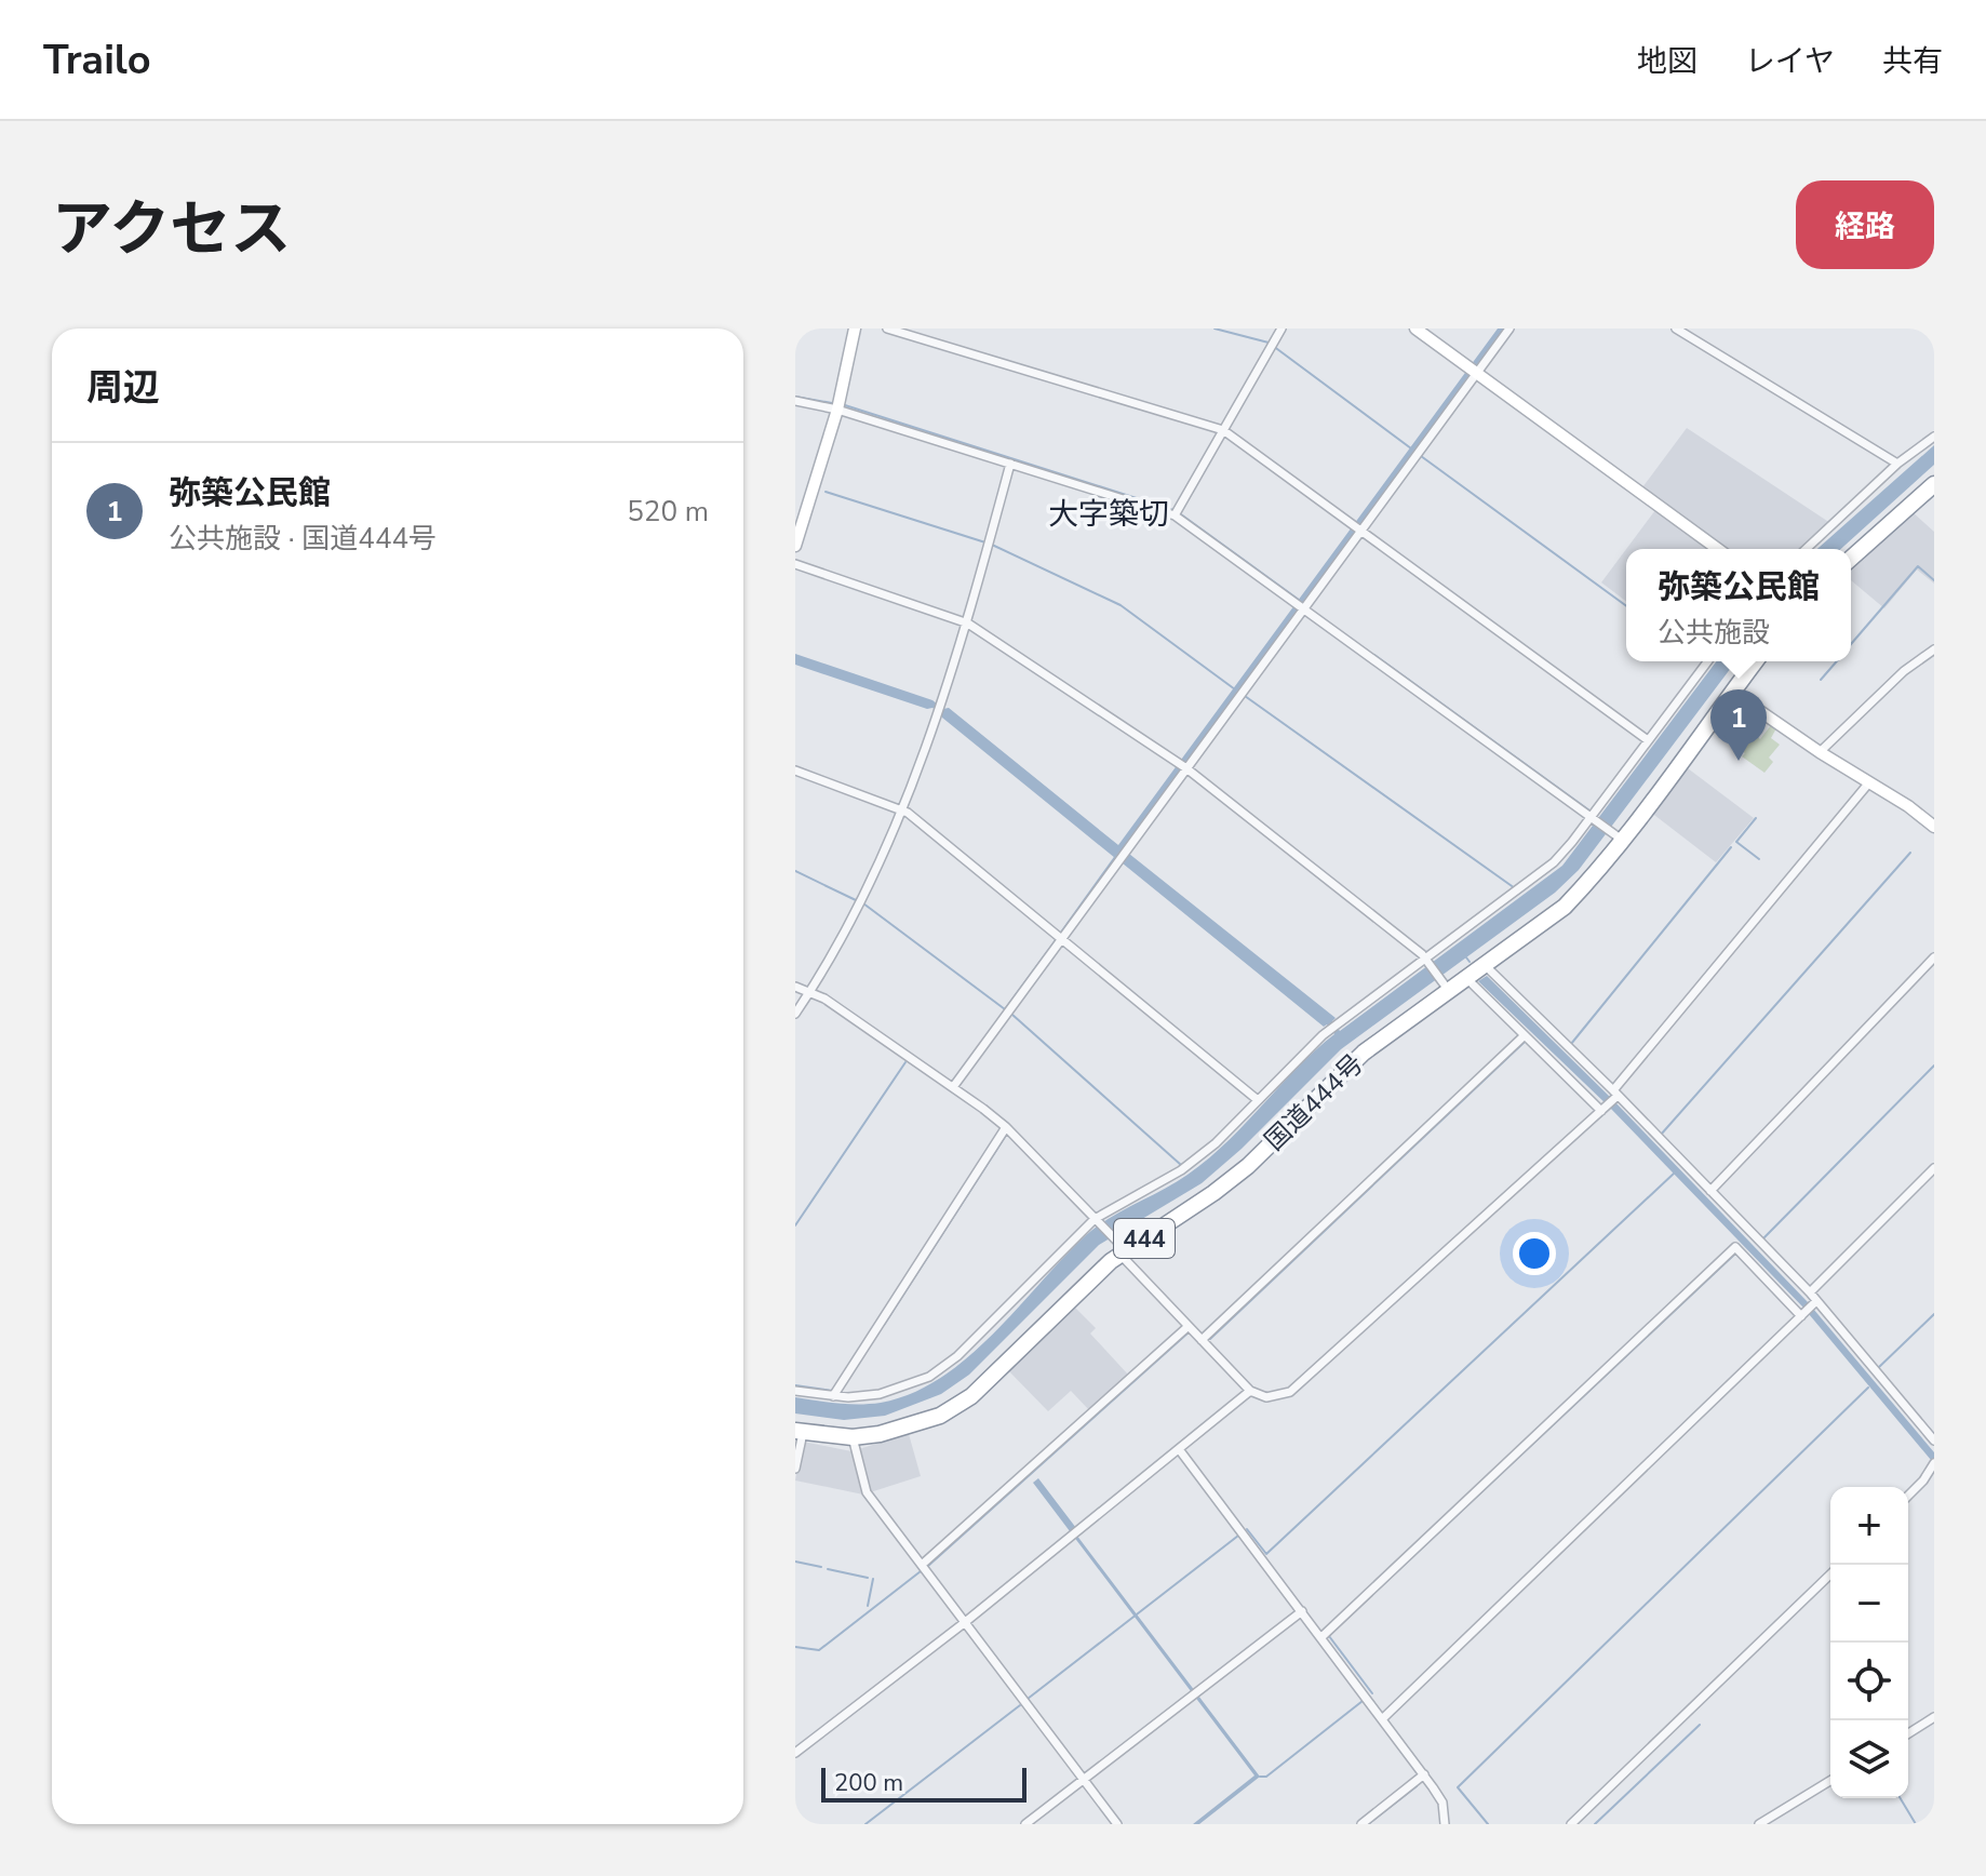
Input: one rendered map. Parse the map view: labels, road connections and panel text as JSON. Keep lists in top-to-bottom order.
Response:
{
  "streets": {
    "highway": ["国道444号", "444"]
  },
  "districts": ["大字築切"],
  "scale_bar": "200 m",
  "page": {
    "header": "Trailo",
    "nav": ["地図", "レイヤ", "共有"],
    "title": "アクセス",
    "buttons": "経路",
    "heading": "周辺",
    "list": [
      {
        "mark": "1",
        "name": "弥築公民館",
        "note": "公共施設 · 国道444号",
        "value": "520 m"
      }
    ],
    "popup": ["弥築公民館", "公共施設"],
    "pins": "1",
    "map_buttons": ["+", "−"],
    "scale": "200 m"
  }
}
